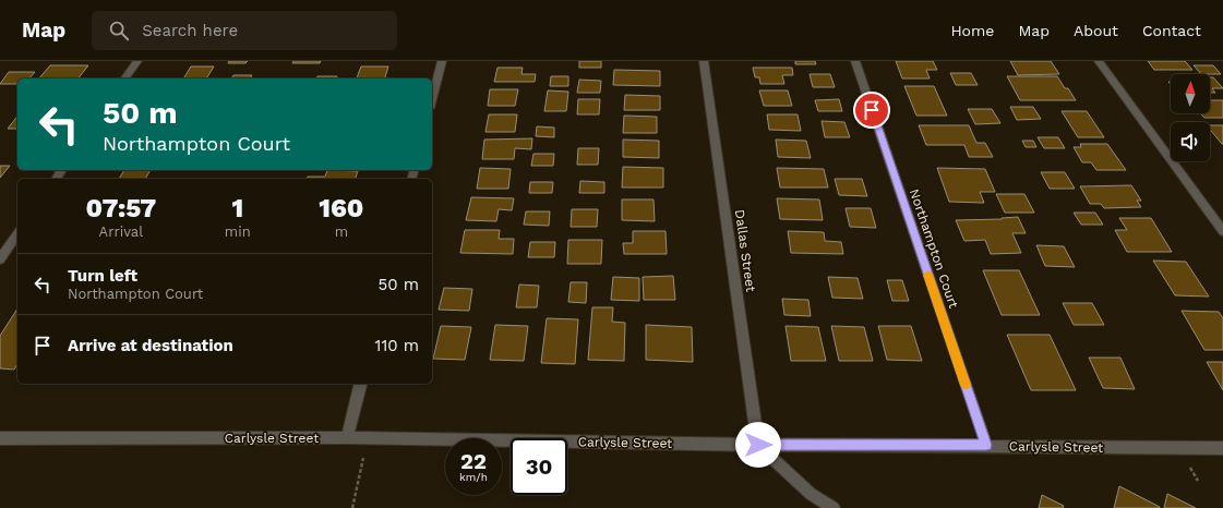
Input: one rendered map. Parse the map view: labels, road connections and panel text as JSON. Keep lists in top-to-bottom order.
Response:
{
  "streets": {
    "street": ["Northampton Court", "Dallas Street", "Carlysle Street"]
  },
  "crossings": [
    ["Northampton Court", "Carlysle Street"],
    ["Dallas Street", "Carlysle Street"]
  ],
  "north": "top",
  "page": {
    "header": "Map",
    "search": "Search here",
    "nav": [
      "Home",
      "Map",
      "About",
      "Contact"
    ],
    "turn": ["50 m", "Northampton Court"],
    "eta": [
      "07:57",
      "Arrival",
      "1",
      "min",
      "160",
      "m"
    ],
    "list": [
      {
        "name": "Turn left",
        "note": "Northampton Court",
        "value": "50 m"
      },
      {
        "name": "Arrive at destination",
        "value": "110 m"
      }
    ],
    "speed": "22 km/h",
    "limit": "30"
  }
}
